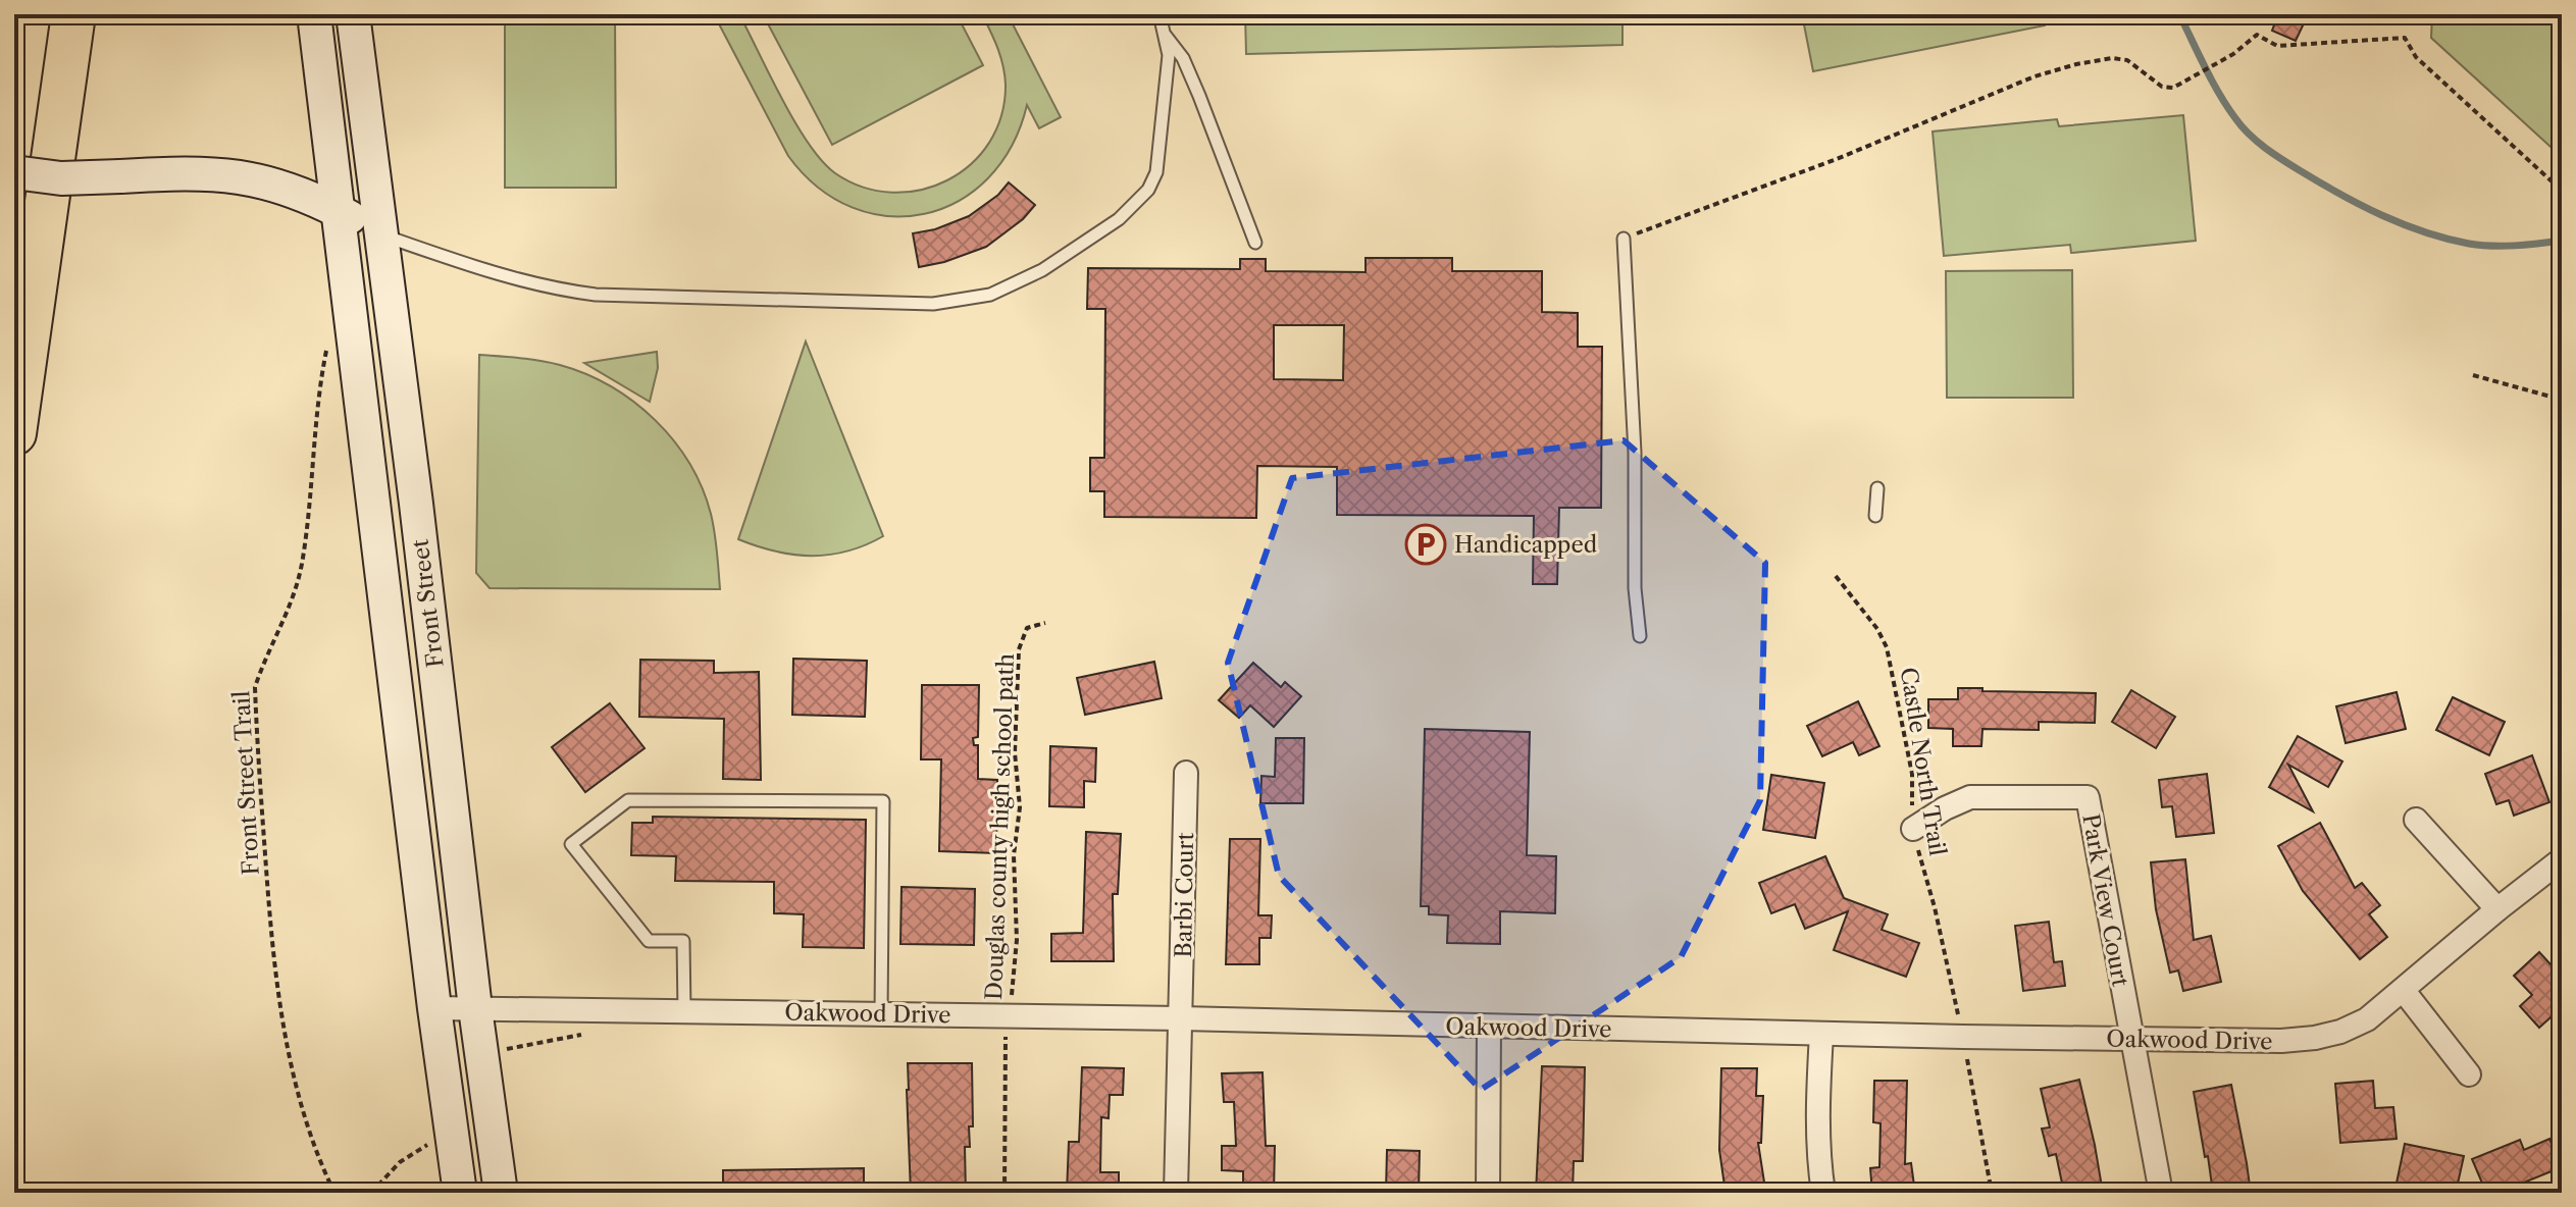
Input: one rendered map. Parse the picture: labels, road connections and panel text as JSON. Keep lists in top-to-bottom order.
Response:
{
  "streets": {
    "main road": ["Front Street"],
    "street": ["Barbi Court", "Park View Court", "Oakwood Drive"],
    "path": ["Castle North Trail", "Front Street Trail", "Douglas county high school path"]
  },
  "crossings": [
    ["Front Street", "Oakwood Drive"],
    ["Castle North Trail", "Park View Court"],
    ["Douglas county high school path", "Oakwood Drive"],
    ["Barbi Court", "Oakwood Drive"],
    ["Park View Court", "Oakwood Drive"]
  ],
  "places": {
    "parking": ["Handicapped"]
  }
}
